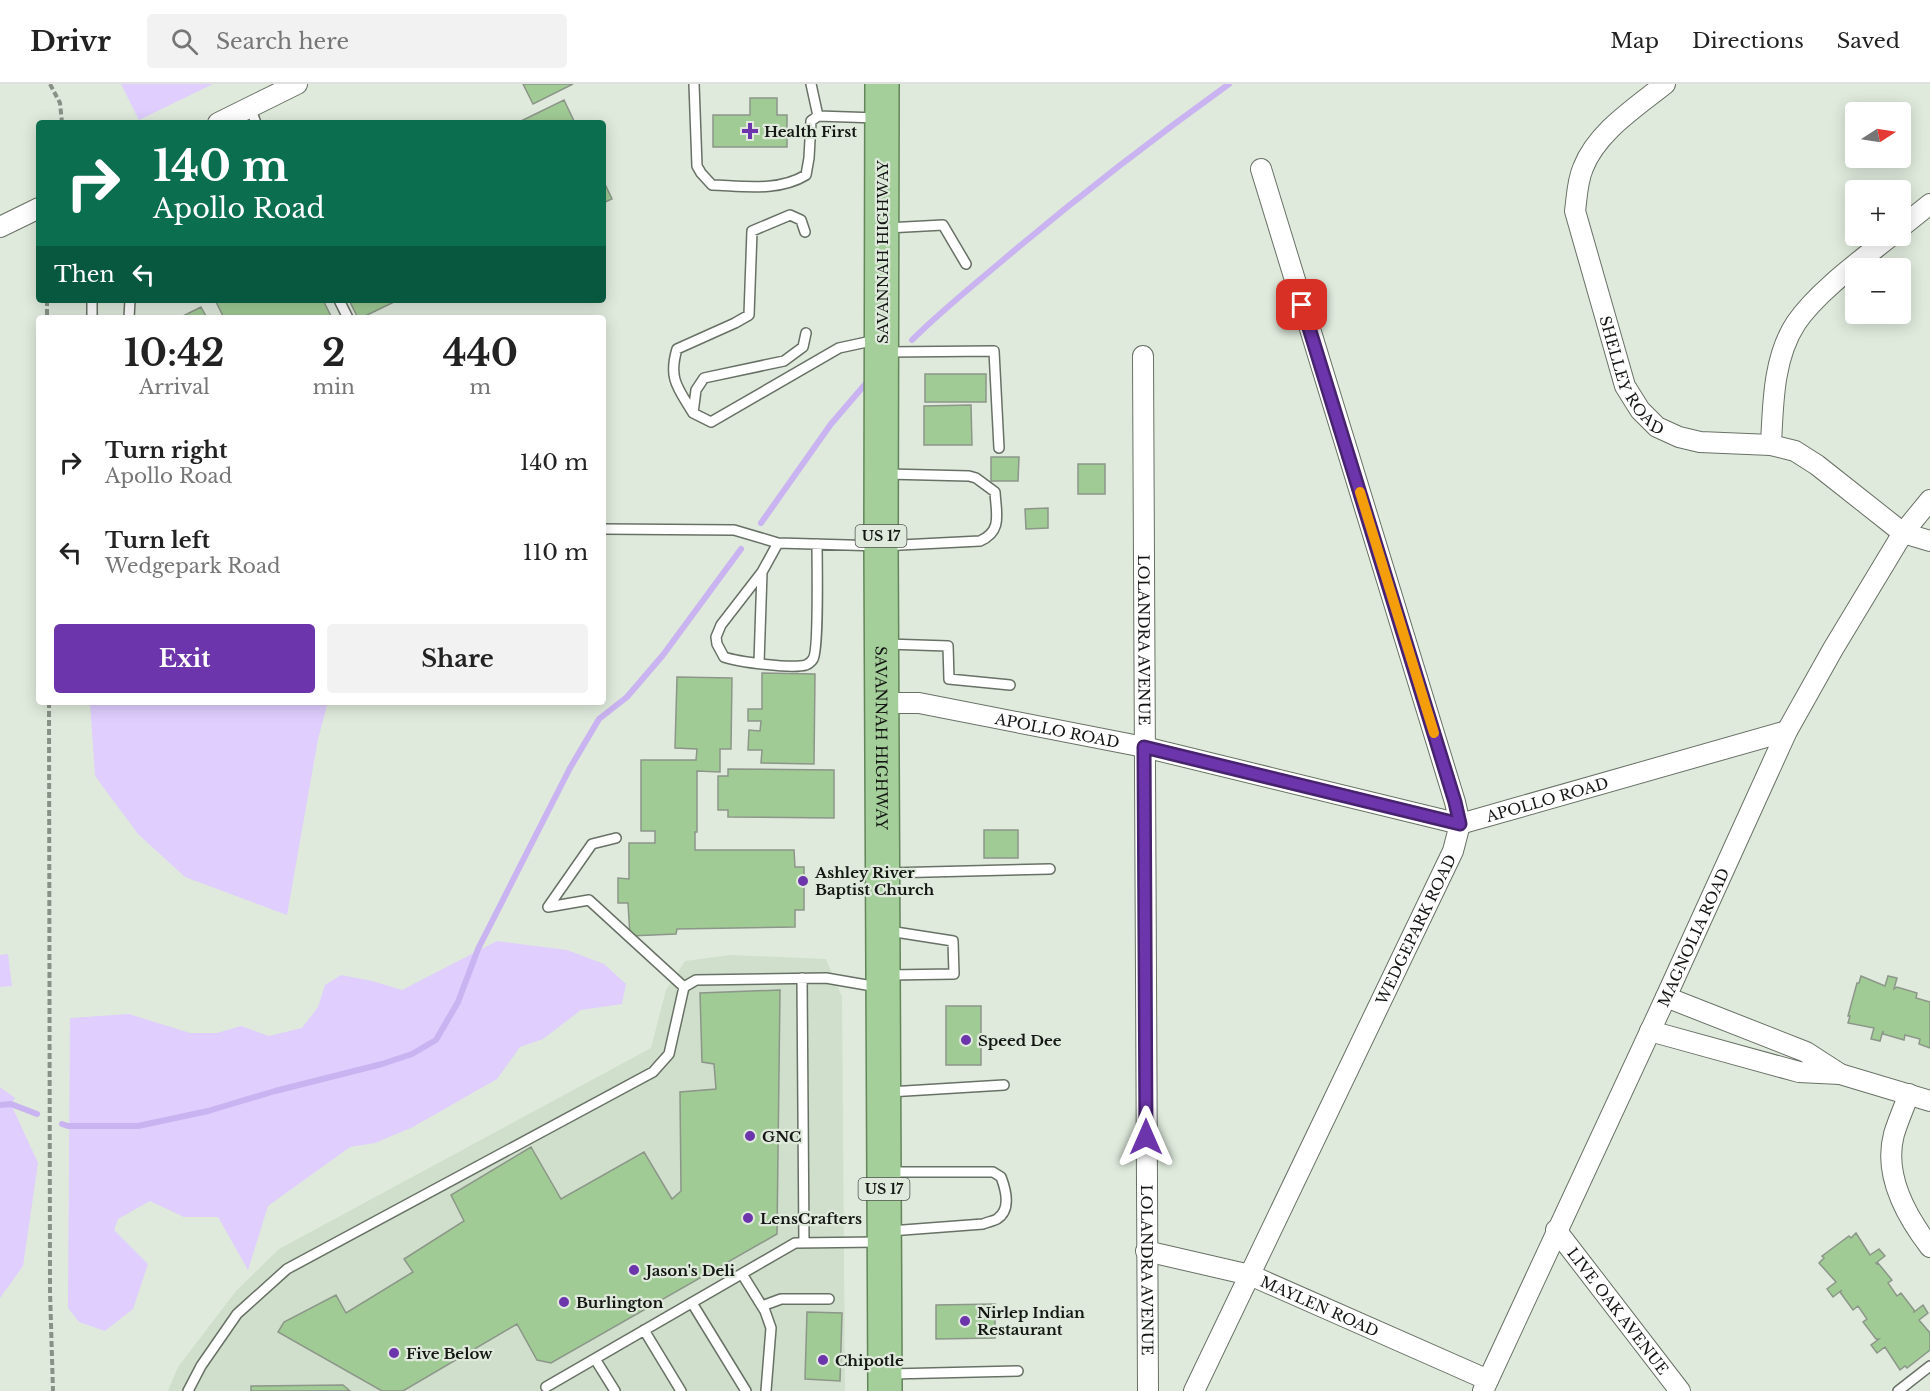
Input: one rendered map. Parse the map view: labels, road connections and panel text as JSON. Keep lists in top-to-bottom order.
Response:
{
  "streets": {
    "highway": ["SAVANNAH HIGHWAY", "US 17"],
    "street": [
      "SHELLEY ROAD",
      "LOLANDRA AVENUE",
      "APOLLO ROAD",
      "WEDGEPARK ROAD",
      "MAGNOLIA ROAD",
      "MAYLEN ROAD",
      "LIVE OAK AVENUE"
    ]
  },
  "crossings": [
    ["SAVANNAH HIGHWAY", "APOLLO ROAD"],
    ["SHELLEY ROAD", "MAGNOLIA ROAD"],
    ["LOLANDRA AVENUE", "APOLLO ROAD"],
    ["LOLANDRA AVENUE", "MAYLEN ROAD"],
    ["APOLLO ROAD", "WEDGEPARK ROAD"],
    ["APOLLO ROAD", "MAGNOLIA ROAD"],
    ["WEDGEPARK ROAD", "MAYLEN ROAD"],
    ["MAGNOLIA ROAD", "MAYLEN ROAD"],
    ["MAGNOLIA ROAD", "LIVE OAK AVENUE"]
  ],
  "places": {
    "health": ["Health First"],
    "other": [
      "Ashley River Baptist Church",
      "Speed Dee",
      "GNC",
      "LensCrafters",
      "Jason's Deli",
      "Burlington",
      "Nirlep Indian Restaurant",
      "Five Below",
      "Chipotle"
    ]
  },
  "north": "right",
  "page": {
    "header": "Drivr",
    "search": "Search here",
    "nav": ["Map", "Directions", "Saved"],
    "map_buttons": ["+", "−"],
    "turn": ["140 m", "Apollo Road"],
    "then": "Then",
    "eta": [
      "10:42",
      "Arrival",
      "2",
      "min",
      "440",
      "m"
    ],
    "list": [
      {
        "name": "Turn right",
        "note": "Apollo Road",
        "value": "140 m"
      },
      {
        "name": "Turn left",
        "note": "Wedgepark Road",
        "value": "110 m"
      }
    ],
    "buttons": ["Exit", "Share"]
  }
}
